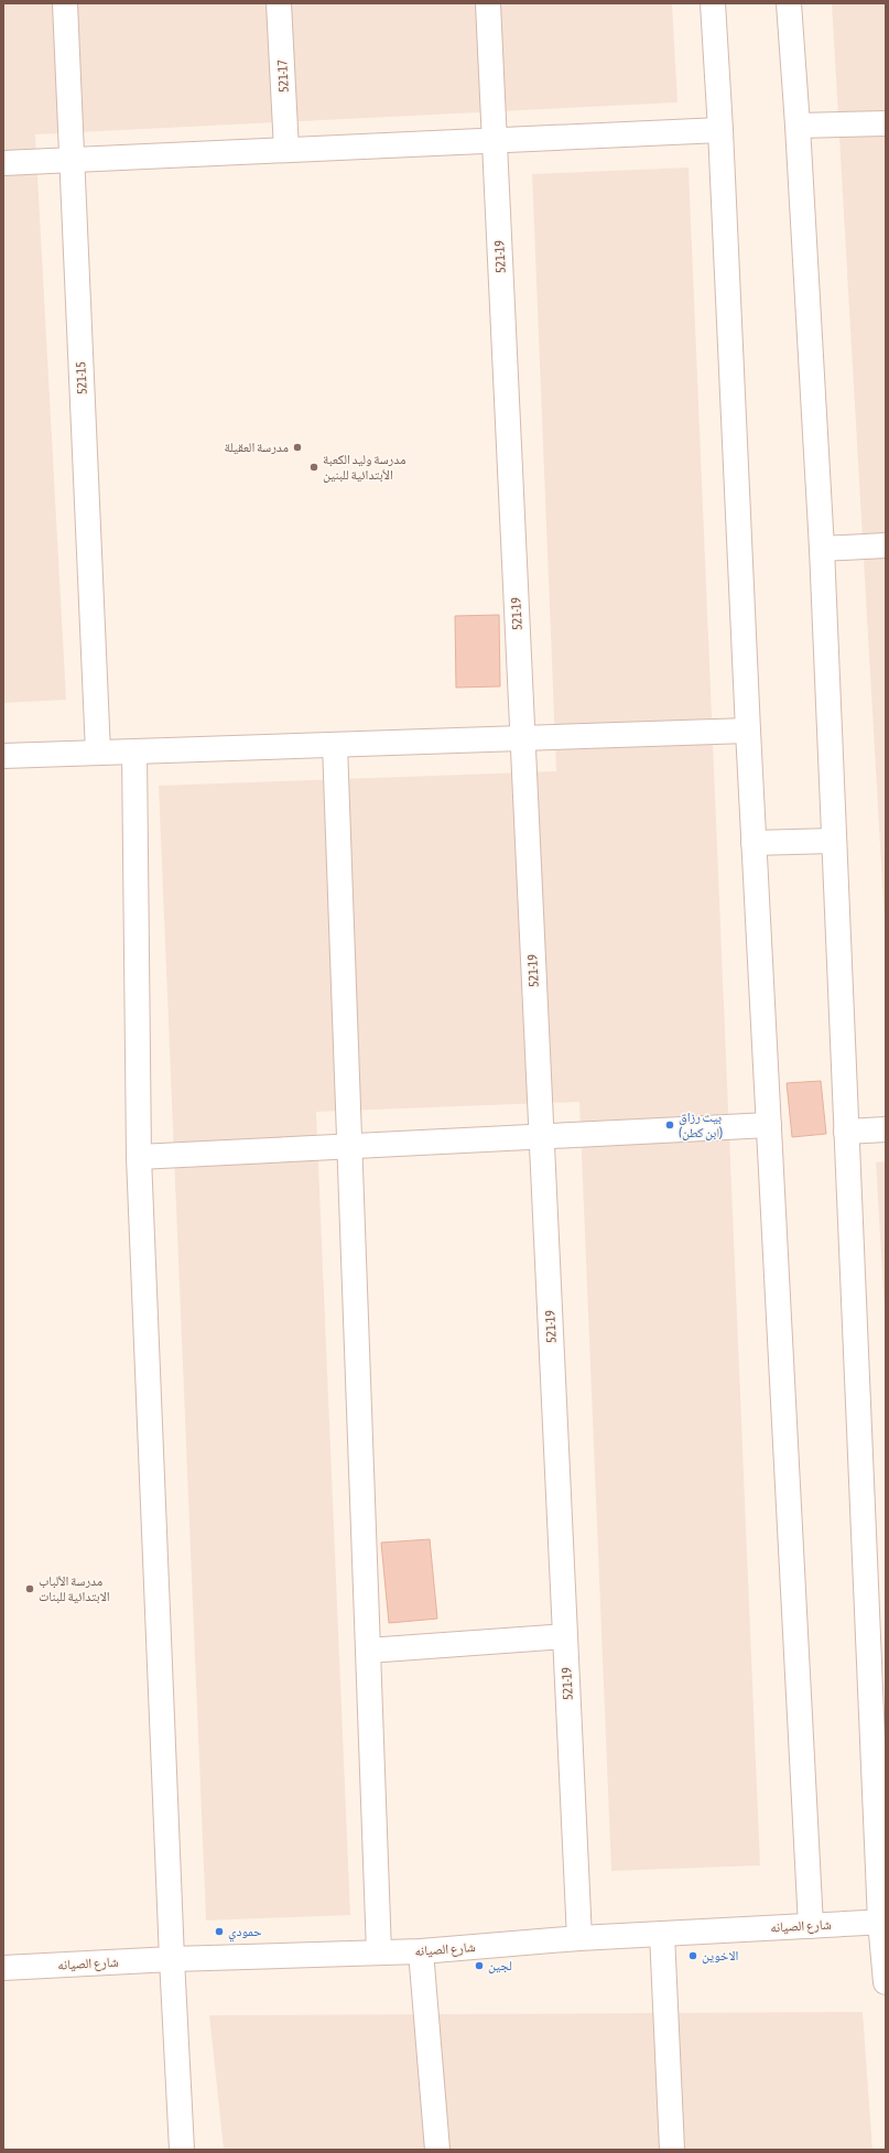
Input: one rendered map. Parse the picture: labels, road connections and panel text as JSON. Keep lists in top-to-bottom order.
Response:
{
  "streets": {
    "street": [
      "521-17",
      "521-19",
      "521-15",
      "شارع الصيانه"
    ]
  },
  "crossings": [
    ["521-19", "شارع الصيانه"]
  ],
  "places": [
    "مدرسة العقيلة",
    "مدرسة وليد الكعبة الأبتدائية للبنين",
    "بيت رزاق (ابن كطن)",
    "مدرسة الألباب الابتدائية للبنات",
    "حمودي",
    "الاخوين",
    "لجين"
  ]
}
